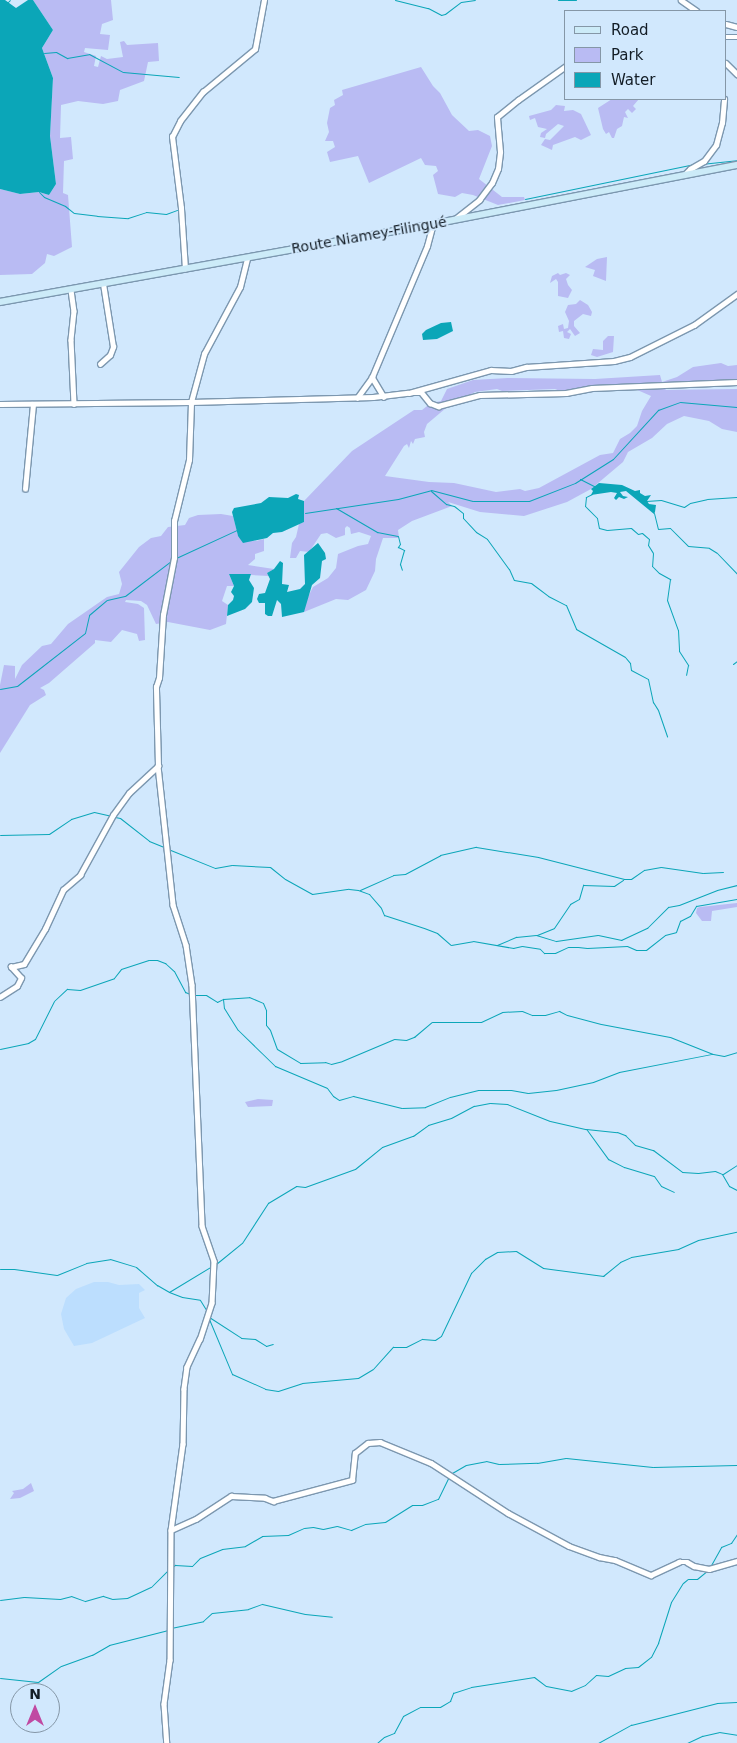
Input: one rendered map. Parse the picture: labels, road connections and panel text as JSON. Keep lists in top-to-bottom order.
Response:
{
  "streets": {
    "main road": ["Route Niamey-Filingué"]
  },
  "legend": ["Road", "Park", "Water"],
  "north": "top"
}
